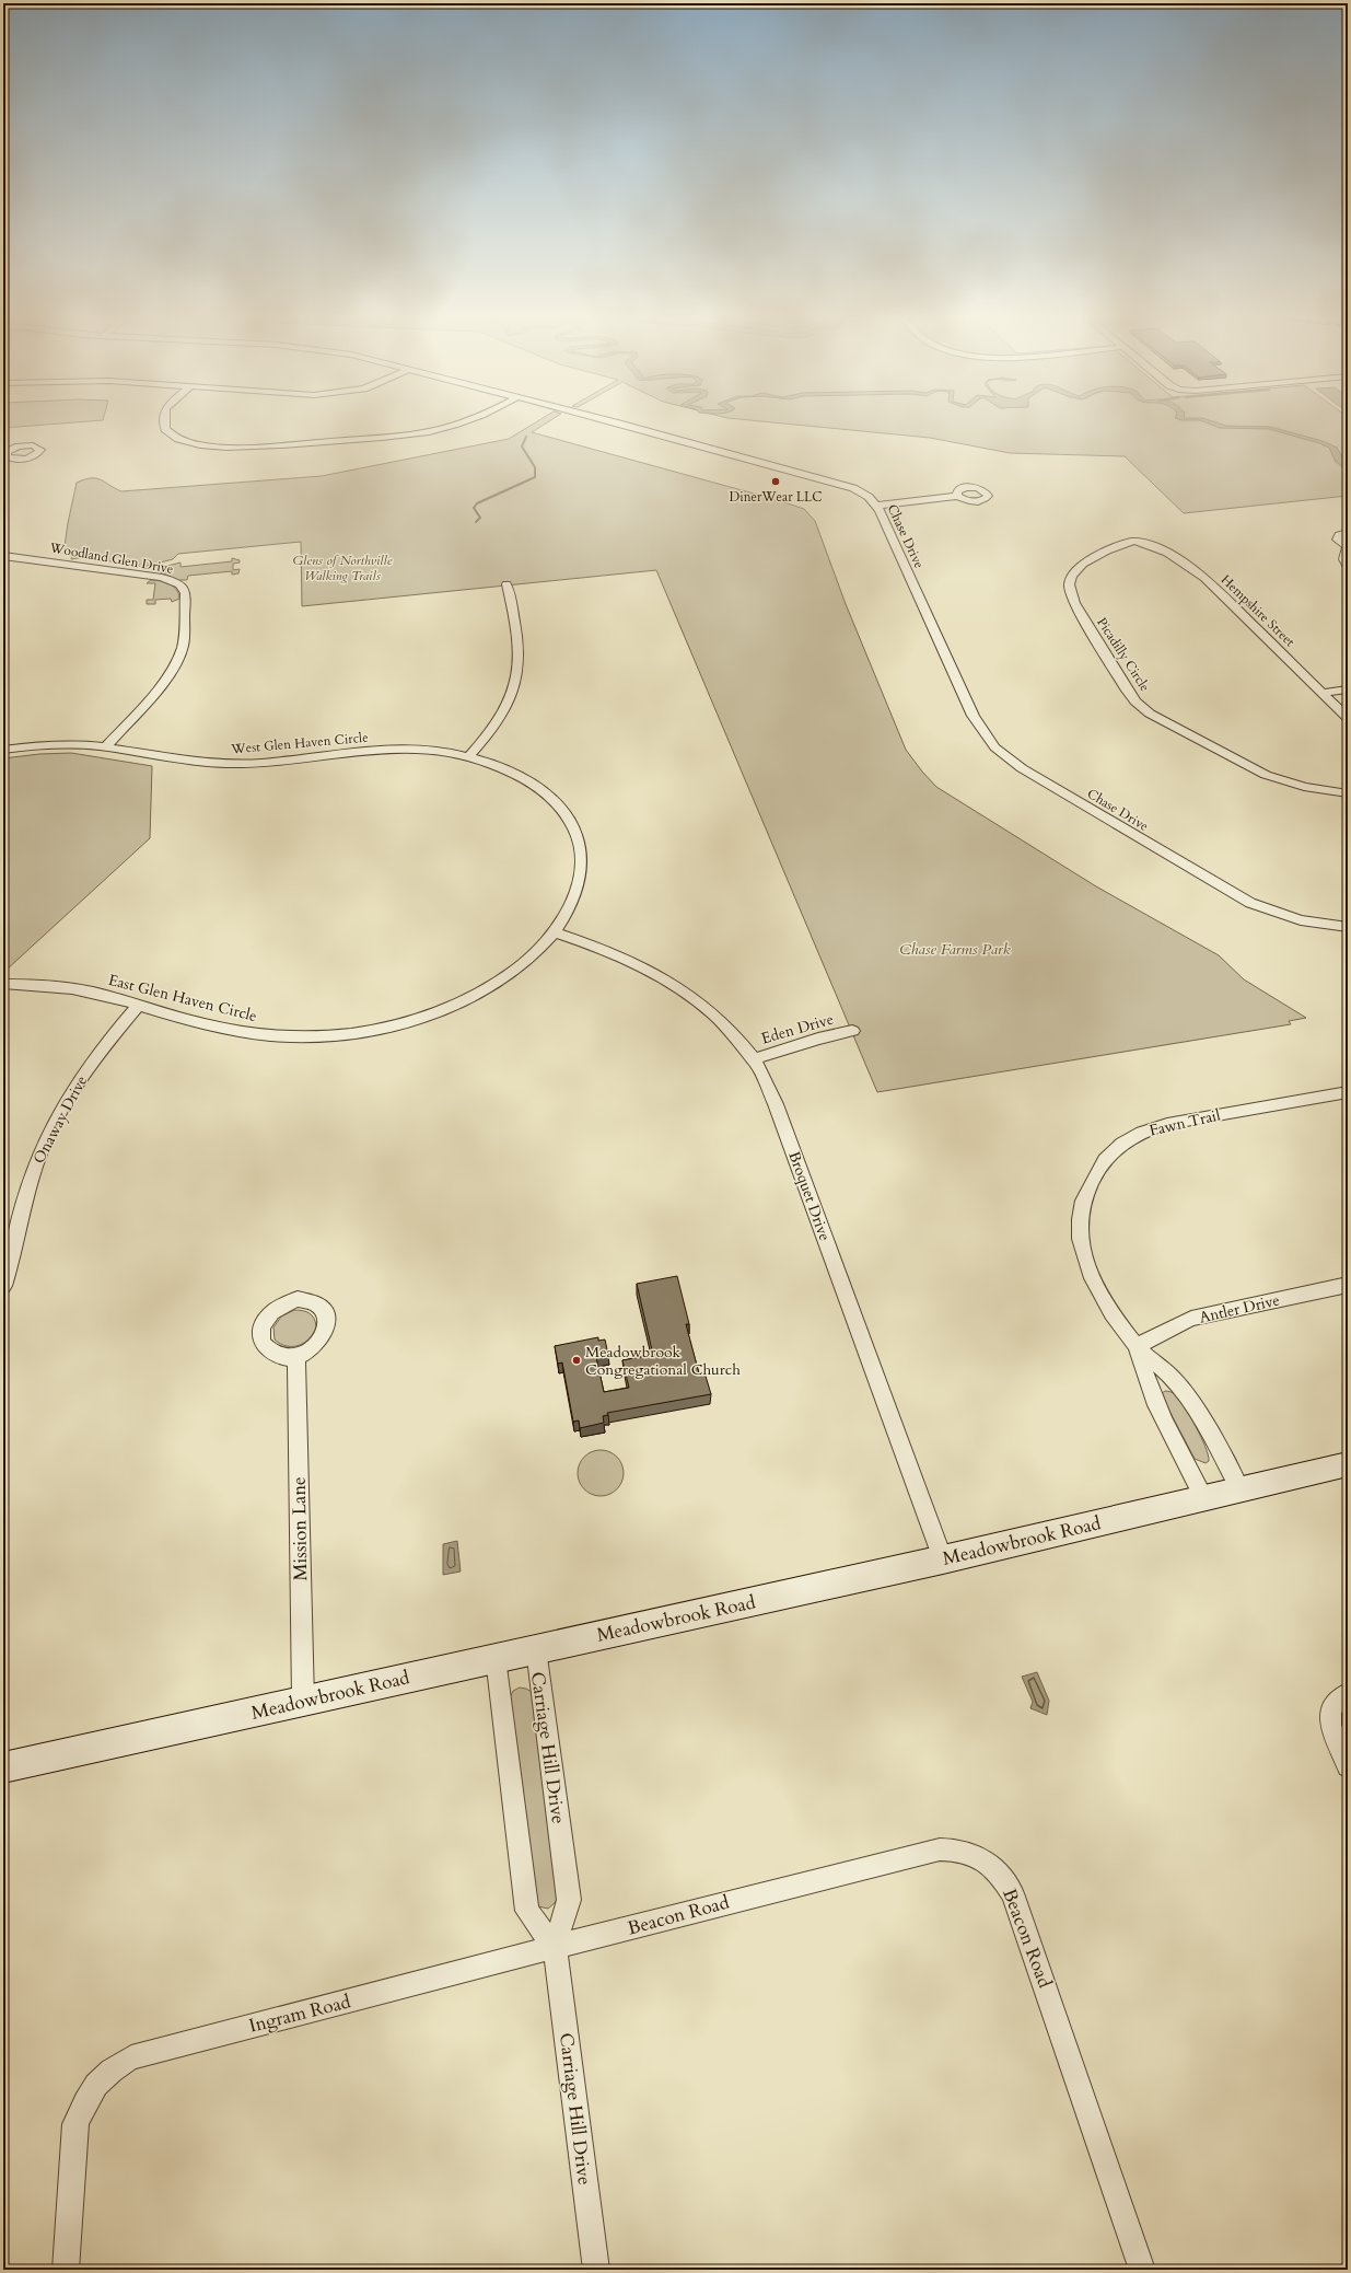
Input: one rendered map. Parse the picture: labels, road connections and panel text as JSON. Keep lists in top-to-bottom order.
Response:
{
  "streets": {
    "street": [
      "Chase Drive",
      "Woodland Glen Drive",
      "Hempshire Street",
      "Picadilly Circle",
      "West Glen Haven Circle",
      "East Glen Haven Circle",
      "Eden Drive",
      "Onaway Drive",
      "Fawn Trail",
      "Broquet Drive",
      "Antler Drive",
      "Mission Lane",
      "Meadowbrook Road",
      "Carriage Hill Drive",
      "Beacon Road",
      "Ingram Road"
    ]
  },
  "crossings": [
    ["Woodland Glen Drive", "West Glen Haven Circle"],
    ["Hempshire Street", "Picadilly Circle"],
    ["West Glen Haven Circle", "East Glen Haven Circle"],
    ["East Glen Haven Circle", "Onaway Drive"],
    ["East Glen Haven Circle", "Broquet Drive"],
    ["Eden Drive", "Broquet Drive"],
    ["Fawn Trail", "Antler Drive"],
    ["Fawn Trail", "Meadowbrook Road"],
    ["Broquet Drive", "Meadowbrook Road"],
    ["Mission Lane", "Meadowbrook Road"],
    ["Meadowbrook Road", "Carriage Hill Drive"],
    ["Carriage Hill Drive", "Beacon Road"],
    ["Carriage Hill Drive", "Ingram Road"],
    ["Beacon Road", "Ingram Road"]
  ],
  "parks": ["Glens of Northville Walking Trails", "Chase Farms Park"],
  "places": ["DinerWear LLC", "Meadowbrook Congregational Church"]
}
